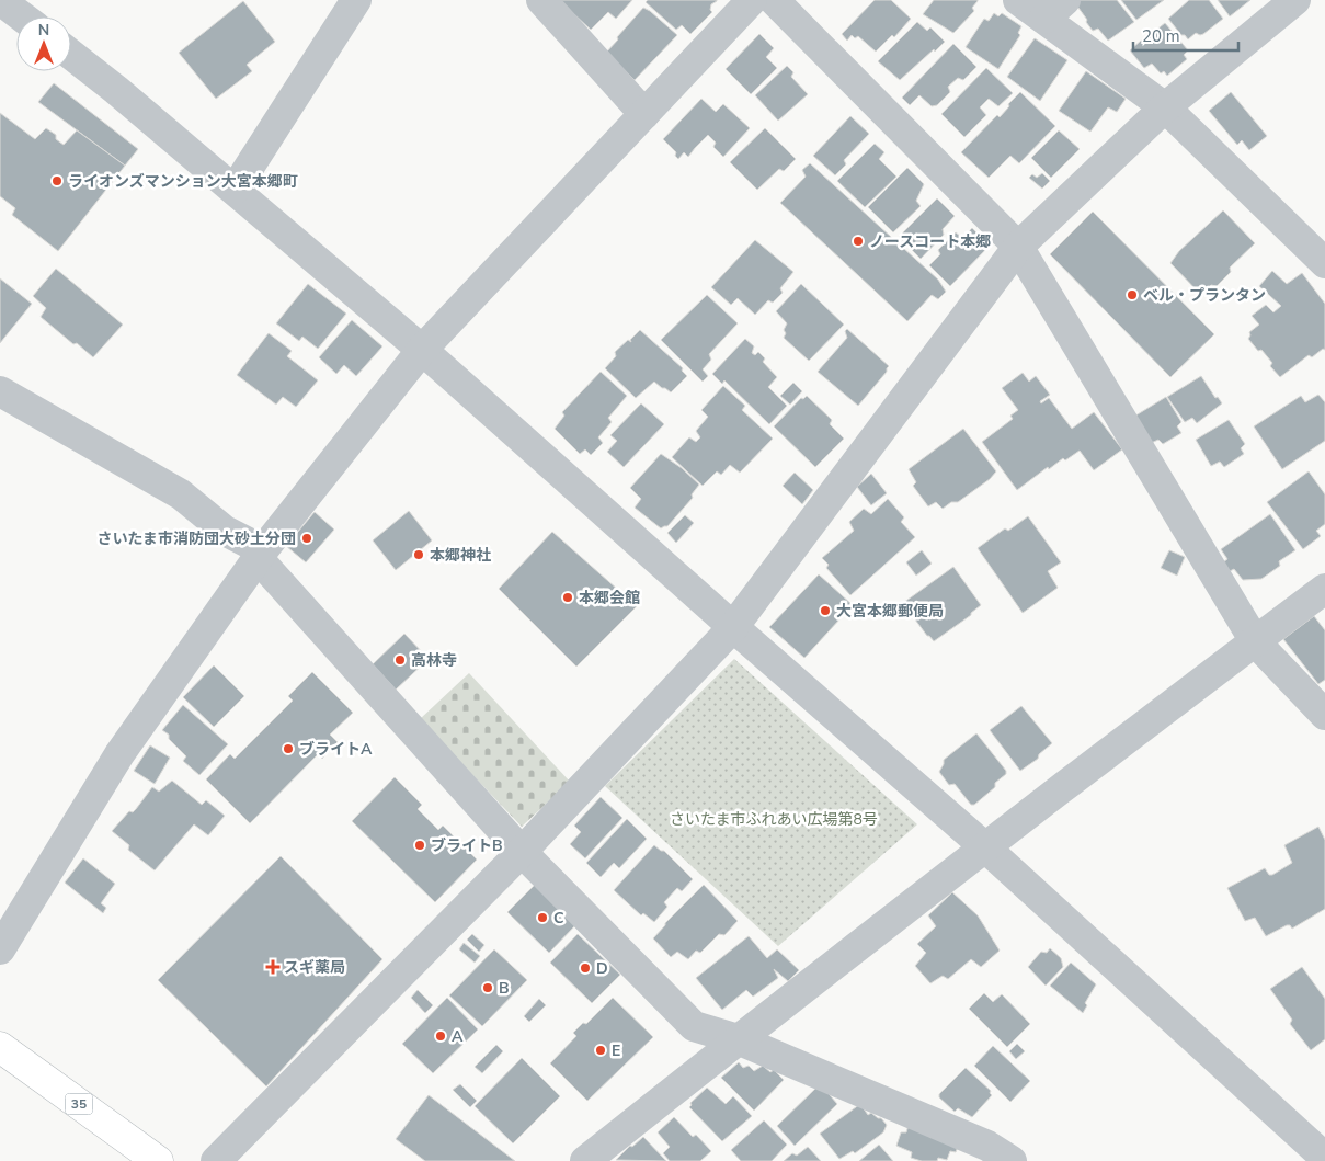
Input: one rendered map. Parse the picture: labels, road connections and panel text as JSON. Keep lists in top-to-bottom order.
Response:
{
  "streets": {
    "main road": ["35"]
  },
  "parks": ["さいたま市ふれあい広場第8号"],
  "places": {
    "other": [
      "ライオンズマンション大宮本郷町",
      "ノースコート本郷",
      "ベル・プランタン",
      "さいたま市消防団大砂土分団",
      "本郷神社",
      "本郷会館",
      "大宮本郷郵便局",
      "高林寺",
      "ブライトA",
      "ブライトB",
      "C",
      "D",
      "B",
      "A",
      "E"
    ],
    "health": ["スギ薬局"]
  },
  "scale_bar": "20 m",
  "north": "top"
}
